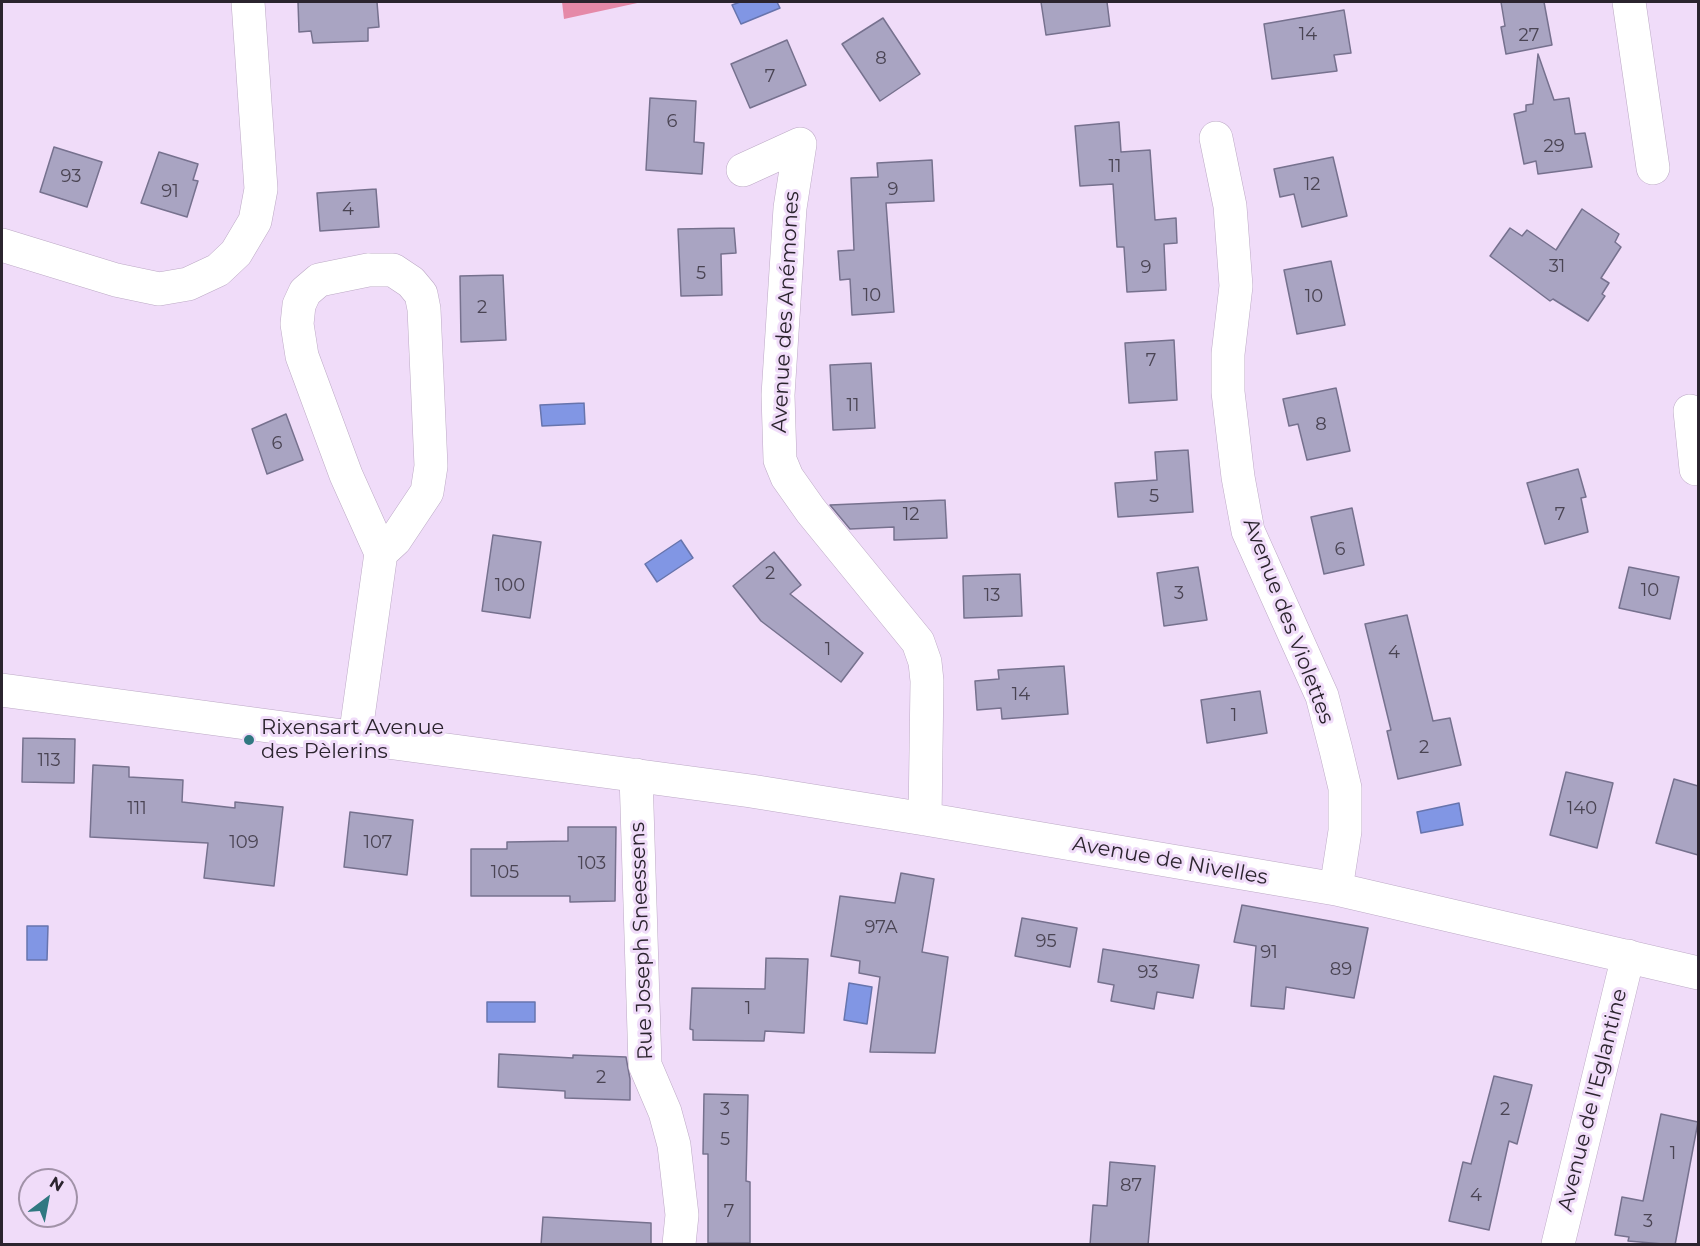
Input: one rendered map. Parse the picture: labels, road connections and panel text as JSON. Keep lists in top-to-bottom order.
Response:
{
  "streets": {
    "street": [
      "Avenue des Anémones",
      "Avenue des Violettes",
      "Avenue de Nivelles",
      "Rue Joseph Sneessens",
      "Avenue de l'Eglantine"
    ]
  },
  "crossings": [
    ["Avenue des Anémones", "Avenue de Nivelles"],
    ["Avenue des Violettes", "Avenue de Nivelles"],
    ["Avenue de Nivelles", "Rue Joseph Sneessens"],
    ["Avenue de Nivelles", "Avenue de l'Eglantine"]
  ],
  "places": ["Rixensart Avenue des Pèlerins"],
  "house_numbers": [
    "14",
    "27",
    "8",
    "7",
    "6",
    "29",
    "11",
    "93",
    "12",
    "9",
    "91",
    "4",
    "31",
    "9",
    "5",
    "10",
    "10",
    "2",
    "7",
    "11",
    "8",
    "6",
    "5",
    "12",
    "7",
    "6",
    "2",
    "100",
    "10",
    "3",
    "13",
    "1",
    "4",
    "14",
    "1",
    "2",
    "113",
    "111",
    "140",
    "109",
    "107",
    "103",
    "105",
    "97A",
    "95",
    "91",
    "89",
    "93",
    "1",
    "2",
    "3",
    "2",
    "5",
    "1",
    "87",
    "4",
    "7",
    "3"
  ],
  "north": "top right"
}
